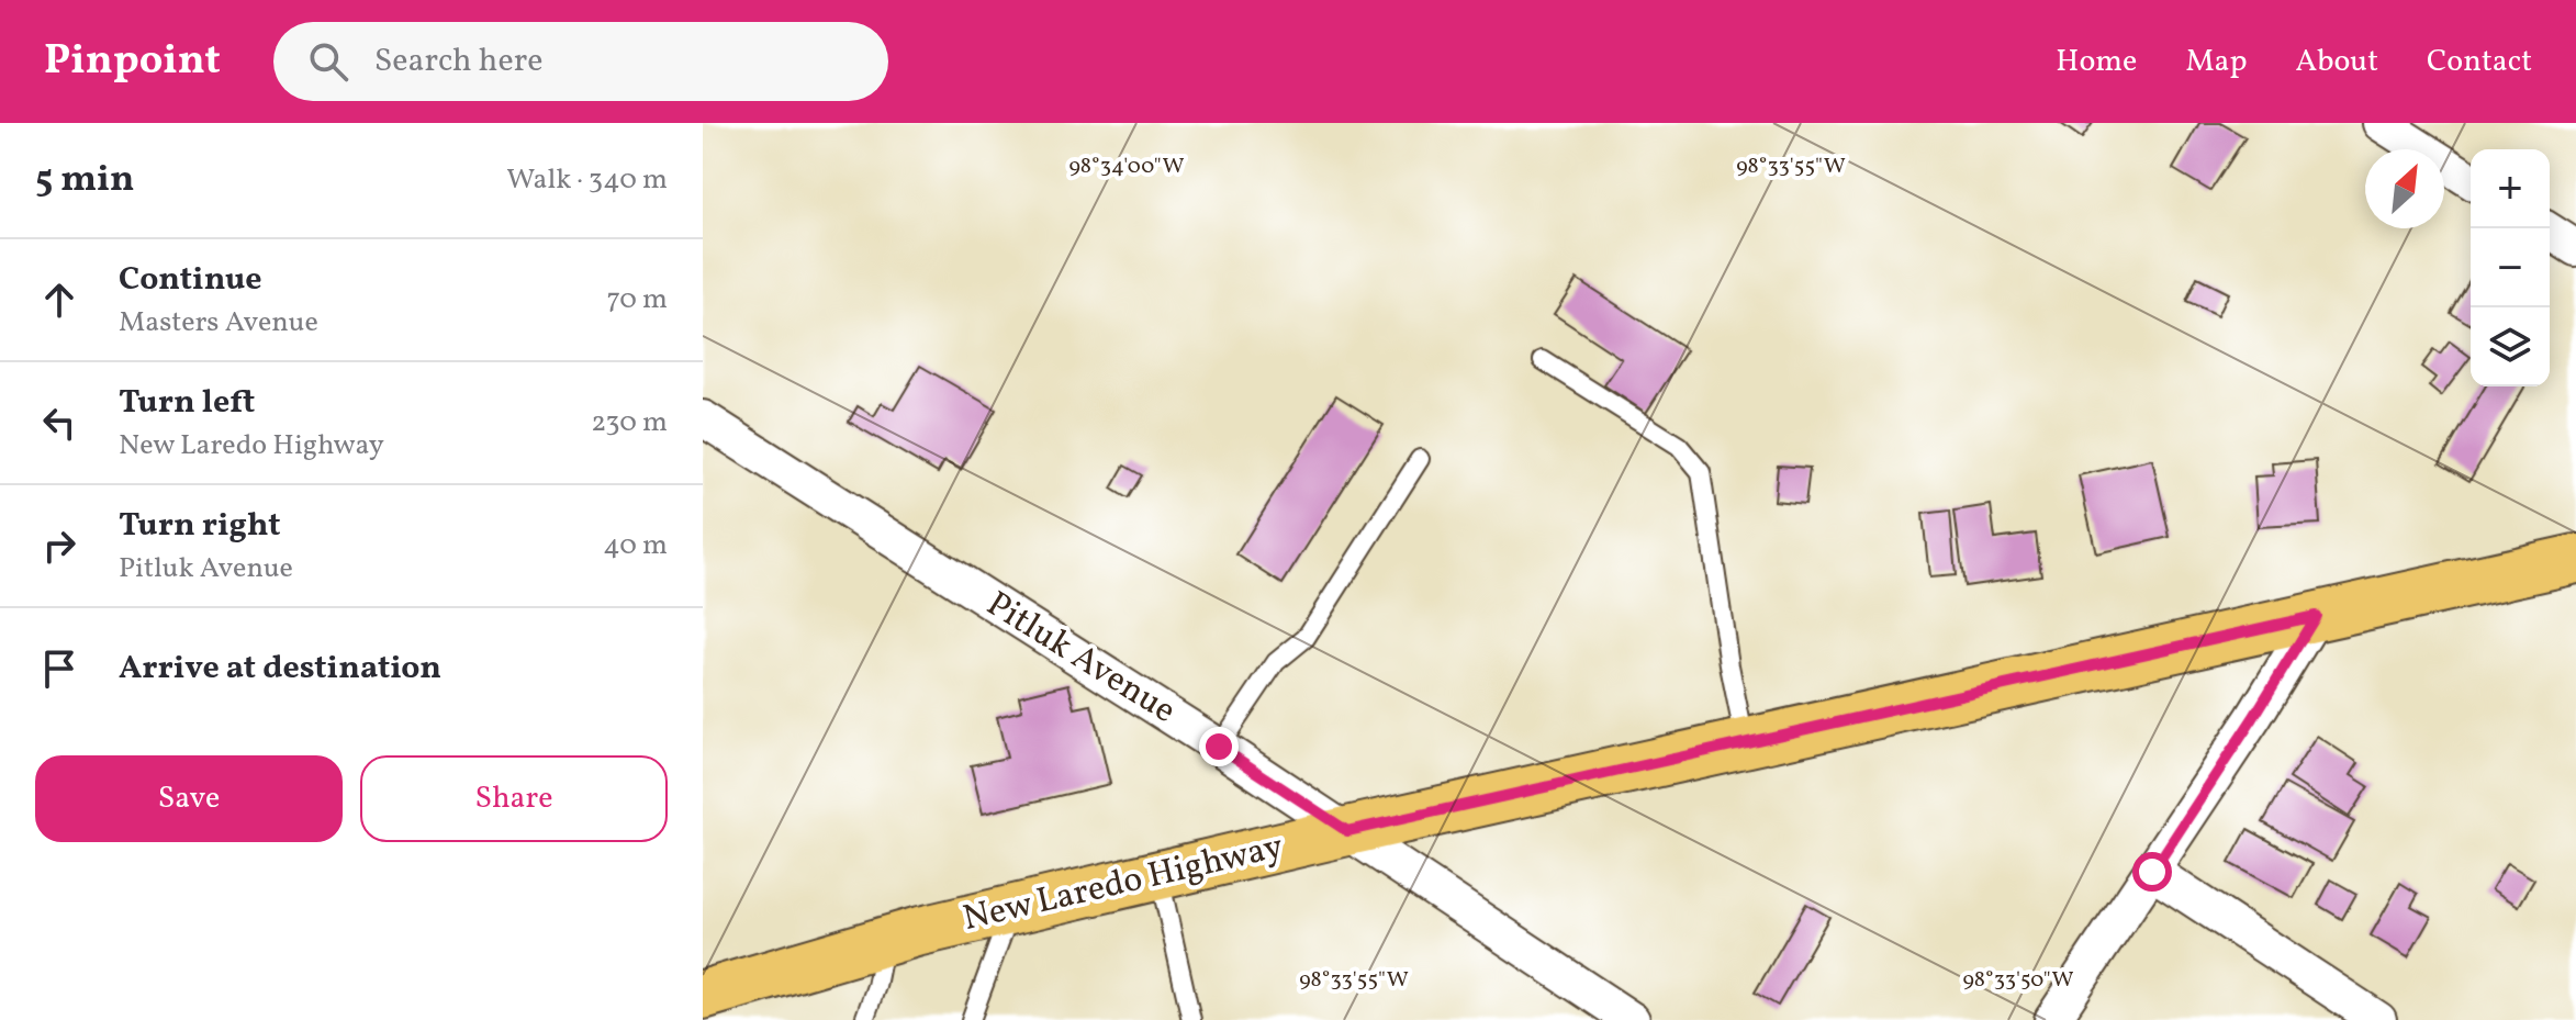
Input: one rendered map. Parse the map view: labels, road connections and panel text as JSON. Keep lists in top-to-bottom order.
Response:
{
  "streets": {
    "main road": ["New Laredo Highway"],
    "street": ["Pitluk Avenue"]
  },
  "crossings": [
    ["Pitluk Avenue", "New Laredo Highway"]
  ],
  "north": "top right",
  "page": {
    "header": "Pinpoint",
    "search": "Search here",
    "nav": [
      "Home",
      "Map",
      "About",
      "Contact"
    ],
    "heading": ["5 min", "Walk · 340 m"],
    "map_buttons": ["+", "−"],
    "list": [
      ["Continue", "Masters Avenue", "70 m"],
      ["Turn left", "New Laredo Highway", "230 m"],
      ["Turn right", "Pitluk Avenue", "40 m"],
      "Arrive at destination"
    ],
    "buttons": ["Save", "Share"]
  },
  "coordinates": ["98°34'00\"W", "98°33'55\"W", "98°33'50\"W"]
}
